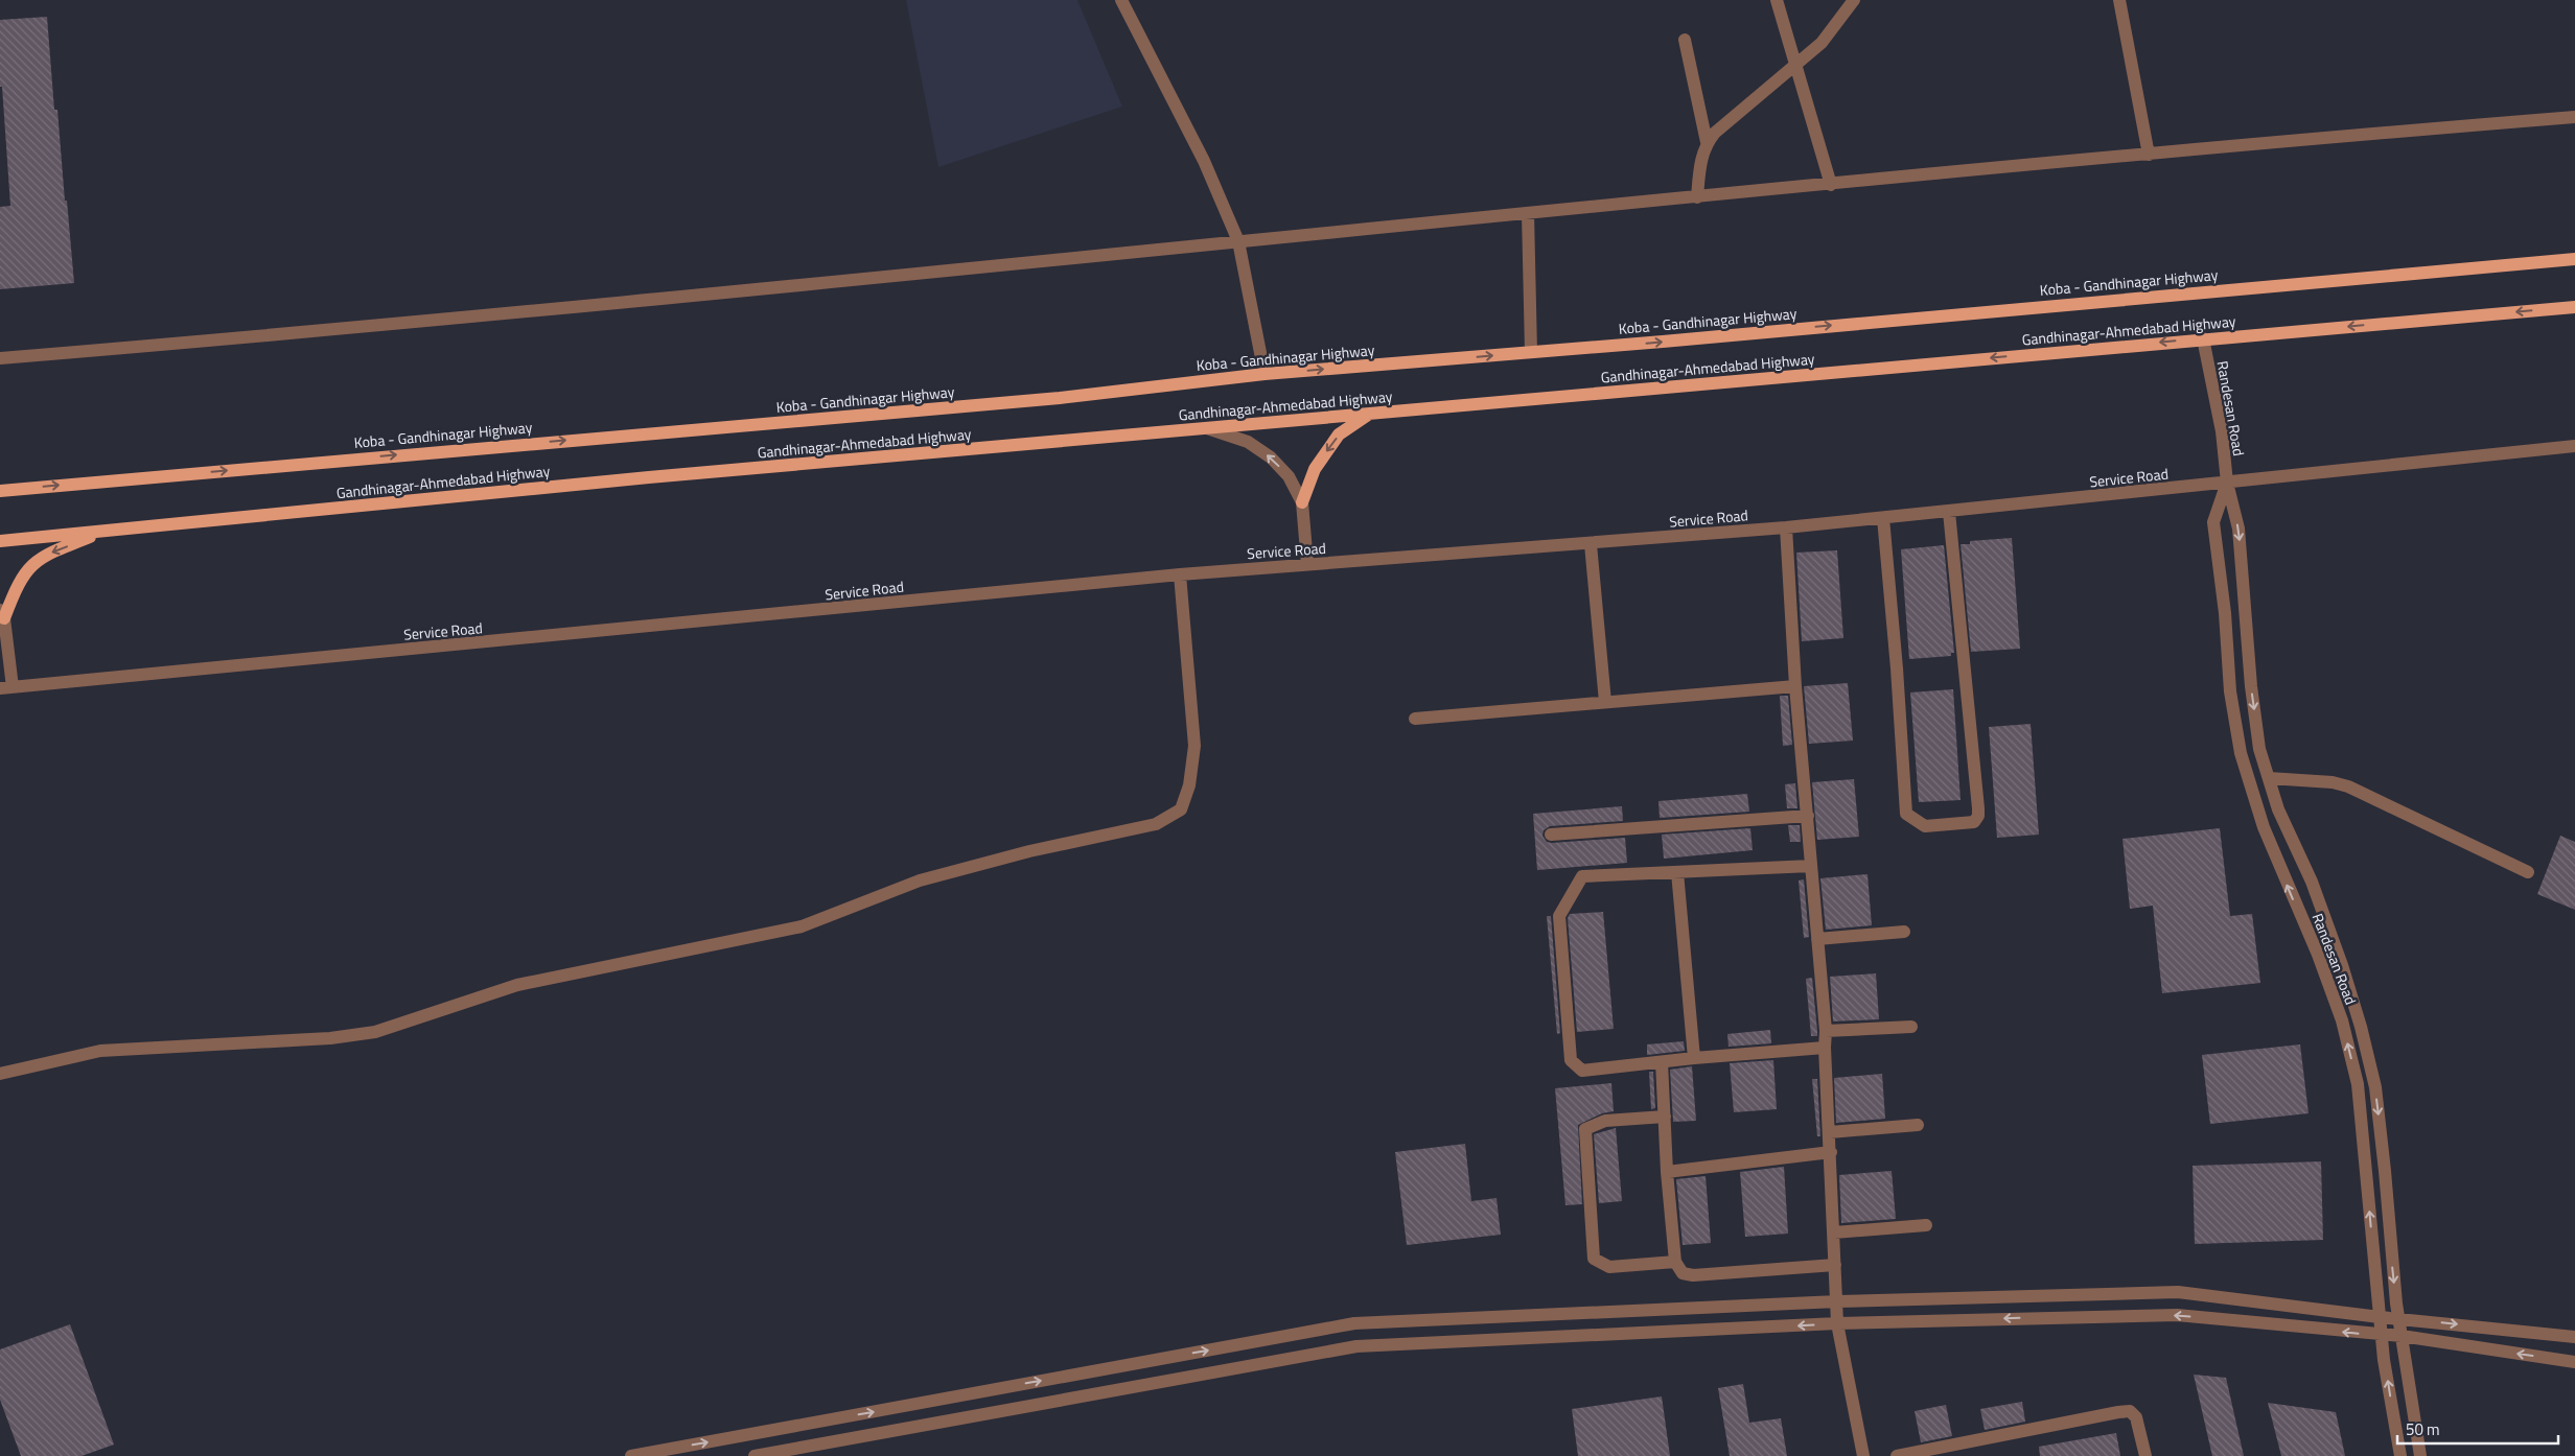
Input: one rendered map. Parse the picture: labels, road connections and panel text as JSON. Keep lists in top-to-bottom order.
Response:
{
  "streets": {
    "main road": ["Koba - Gandhinagar Highway", "Gandhinagar-Ahmedabad Highway"],
    "street": ["Randesan Road", "Service Road"]
  },
  "crossings": [
    ["Gandhinagar-Ahmedabad Highway", "Randesan Road"],
    ["Randesan Road", "Service Road"]
  ],
  "one_way": ["Koba - Gandhinagar Highway", "Gandhinagar-Ahmedabad Highway"],
  "scale_bar": "50 m"
}
